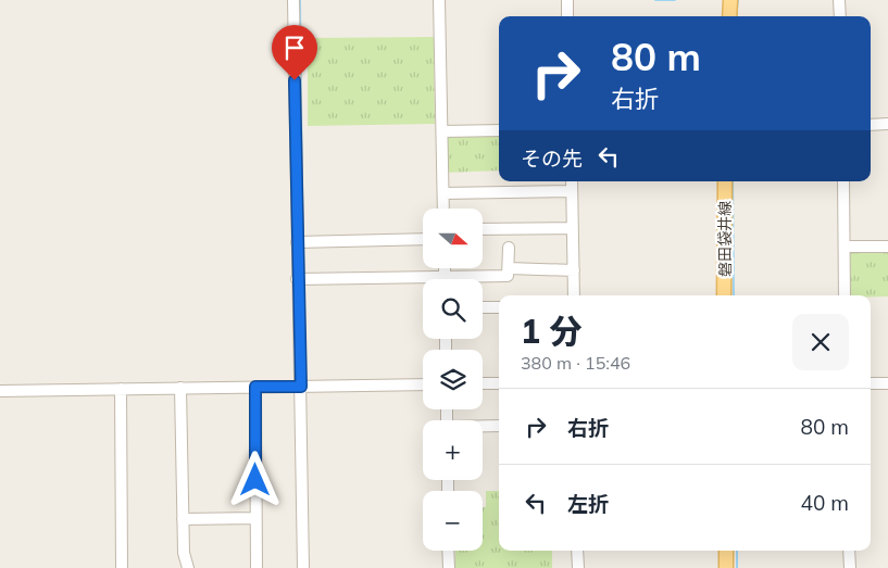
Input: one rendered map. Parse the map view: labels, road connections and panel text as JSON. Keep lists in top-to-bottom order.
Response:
{
  "streets": {
    "main road": ["磐田袋井線"]
  },
  "north": "right",
  "page": {
    "turn": ["80 m", "右折"],
    "then": "その先",
    "map_buttons": ["+", "−"],
    "heading": ["1 分", "380 m · 15:46"],
    "list": [
      {
        "name": "右折",
        "value": "80 m"
      },
      {
        "name": "左折",
        "value": "40 m"
      }
    ]
  }
}
